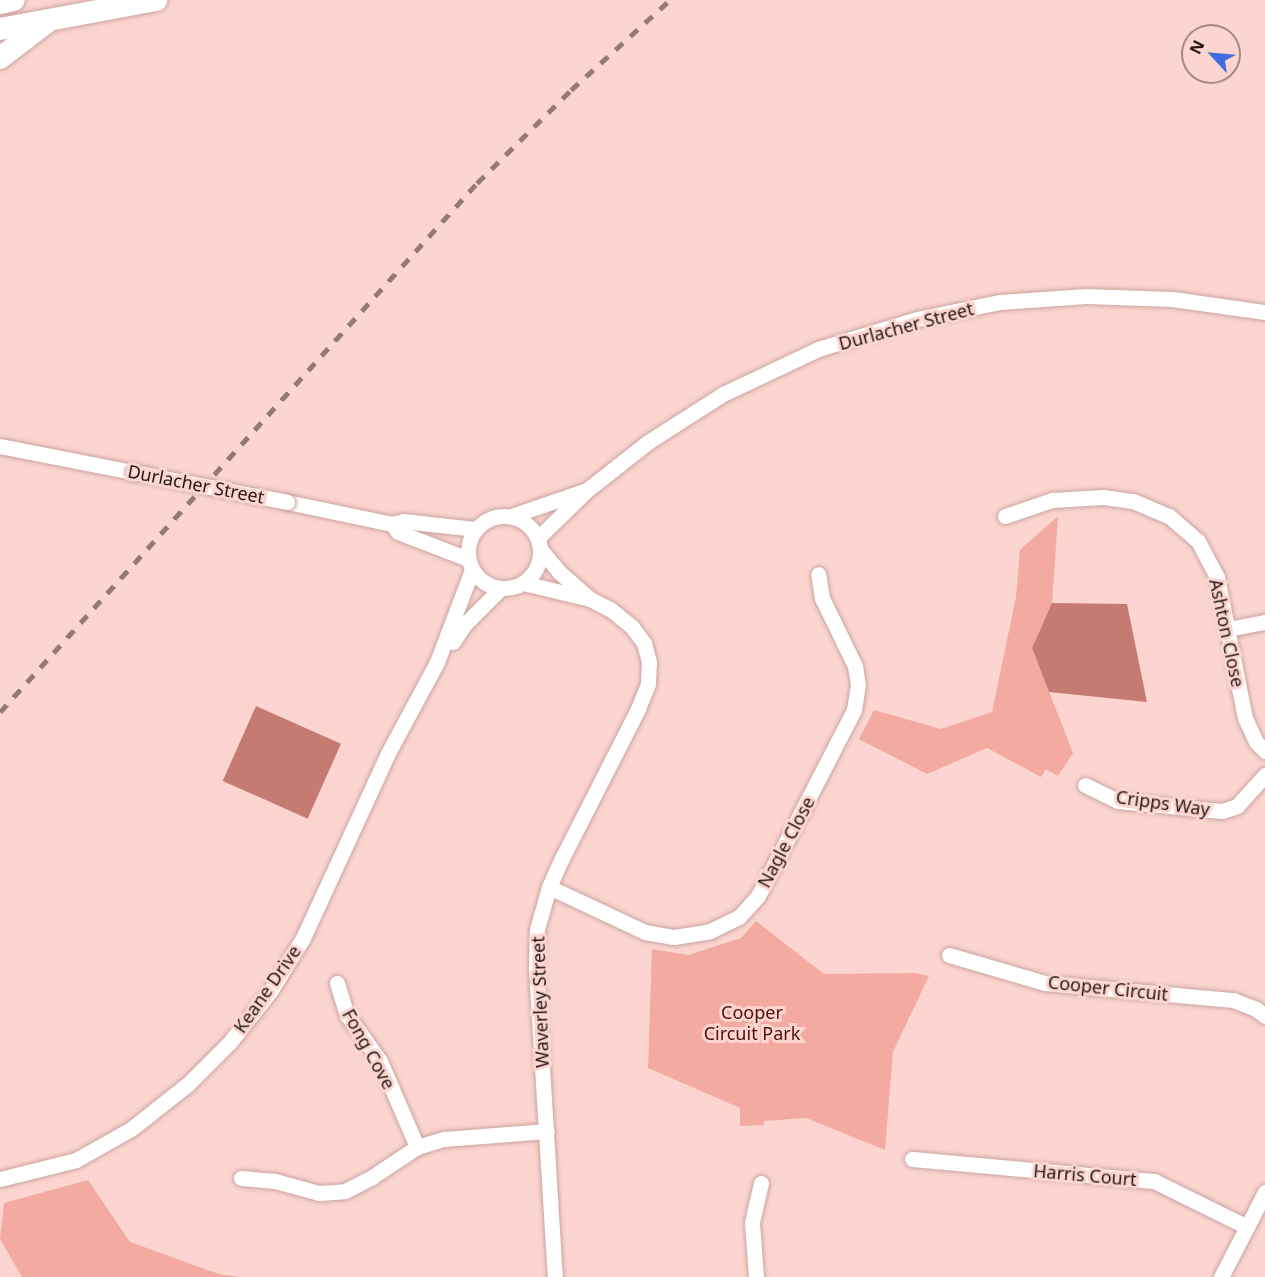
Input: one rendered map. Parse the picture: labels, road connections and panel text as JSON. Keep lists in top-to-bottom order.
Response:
{
  "streets": {
    "street": [
      "Durlacher Street",
      "Ashton Close",
      "Cripps Way",
      "Nagle Close",
      "Cooper Circuit",
      "Keane Drive",
      "Waverley Street",
      "Fong Cove",
      "Harris Court"
    ]
  },
  "crossings": [
    ["Durlacher Street", "Keane Drive"],
    ["Durlacher Street", "Waverley Street"],
    ["Nagle Close", "Waverley Street"],
    ["Keane Drive", "Waverley Street"]
  ],
  "parks": ["Cooper Circuit Park"],
  "north": "top left"
}
